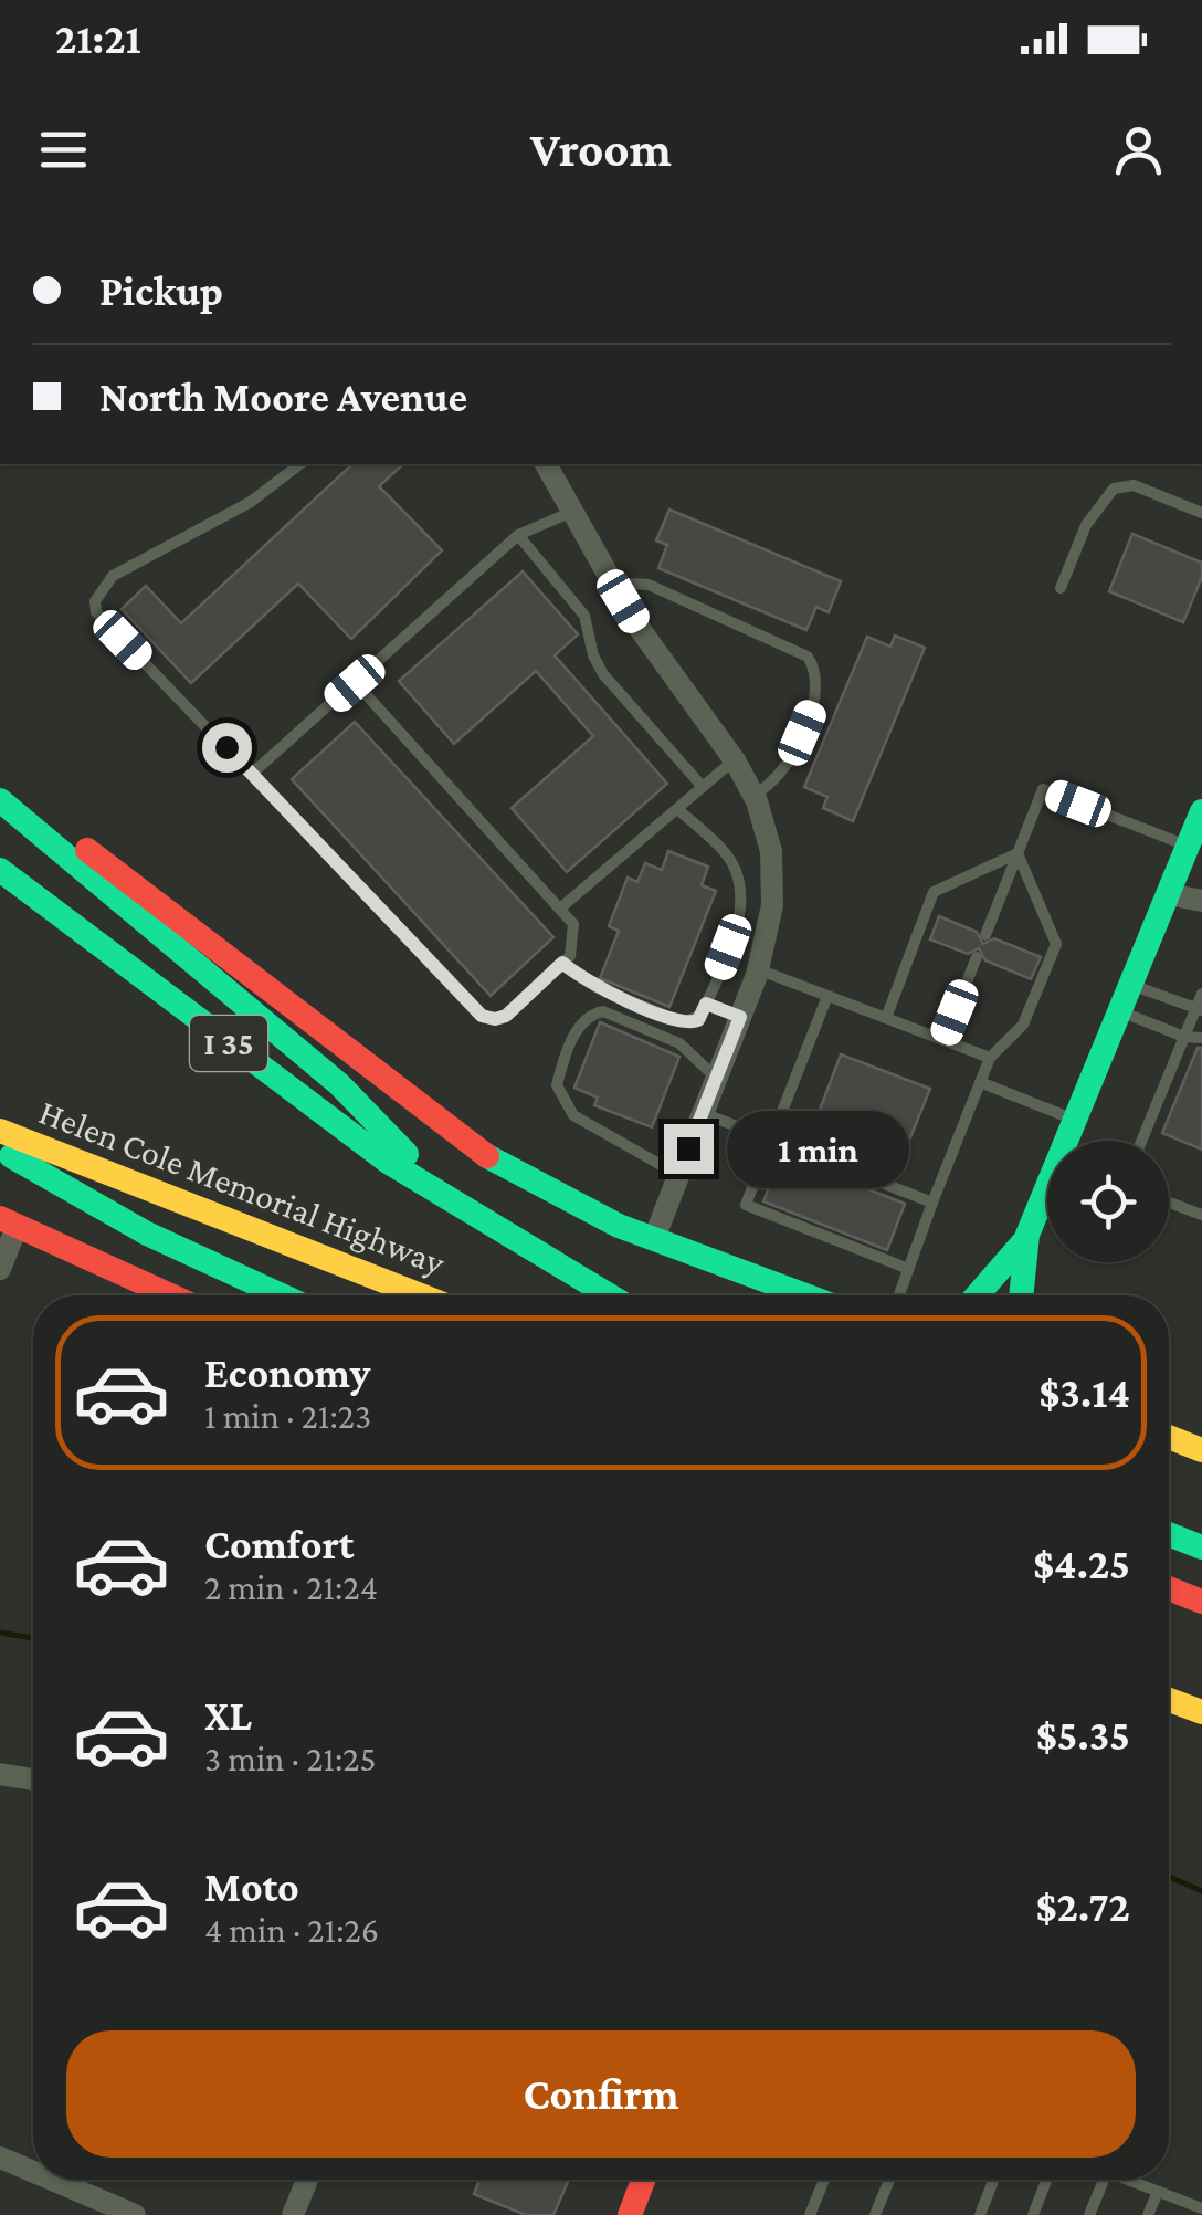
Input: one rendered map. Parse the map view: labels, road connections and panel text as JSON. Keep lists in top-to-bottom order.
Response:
{
  "streets": {
    "main road": ["I 35", "Helen Cole Memorial Highway"]
  },
  "page": {
    "status": "21:21",
    "header": "Vroom",
    "banner": ["Pickup", "North Moore Avenue"],
    "bubble": "1 min",
    "list": [
      {
        "name": "Economy",
        "note": "1 min · 21:23",
        "value": "$3.14"
      },
      {
        "name": "Comfort",
        "note": "2 min · 21:24",
        "value": "$4.25"
      },
      {
        "name": "XL",
        "note": "3 min · 21:25",
        "value": "$5.35"
      },
      {
        "name": "Moto",
        "note": "4 min · 21:26",
        "value": "$2.72"
      }
    ],
    "buttons": "Confirm"
  }
}
